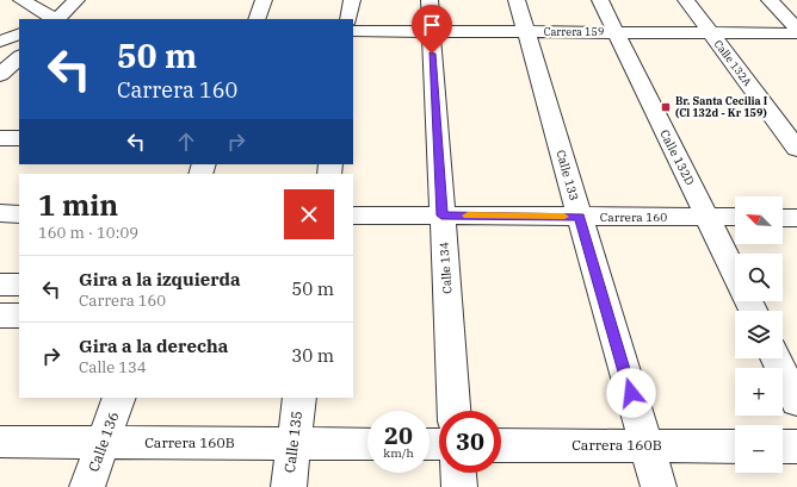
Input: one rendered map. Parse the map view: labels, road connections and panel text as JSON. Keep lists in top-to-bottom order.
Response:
{
  "streets": {
    "street": [
      "Carrera 159",
      "Calle 132A",
      "Calle 132D",
      "Calle 133",
      "Carrera 160",
      "Calle 134",
      "Calle 136",
      "Calle 135",
      "Carrera 160B"
    ]
  },
  "crossings": [
    ["Carrera 159", "Calle 132A"],
    ["Carrera 159", "Calle 132D"],
    ["Carrera 159", "Calle 133"],
    ["Carrera 159", "Calle 134"],
    ["Calle 132D", "Carrera 160"],
    ["Calle 133", "Carrera 160"],
    ["Calle 133", "Carrera 160B"],
    ["Carrera 160", "Calle 134"],
    ["Calle 136", "Carrera 160B"],
    ["Calle 135", "Carrera 160B"]
  ],
  "places": {
    "transit": ["Br. Santa Cecilia I (Cl 132d - Kr 159)"]
  },
  "north": "top left",
  "page": {
    "turn": ["50 m", "Carrera 160"],
    "heading": ["1 min", "160 m · 10:09"],
    "map_buttons": ["+", "−"],
    "list": [
      {
        "name": "Gira a la izquierda",
        "note": "Carrera 160",
        "value": "50 m"
      },
      {
        "name": "Gira a la derecha",
        "note": "Calle 134",
        "value": "30 m"
      }
    ],
    "speed": "20 km/h",
    "limit": "30"
  }
}
